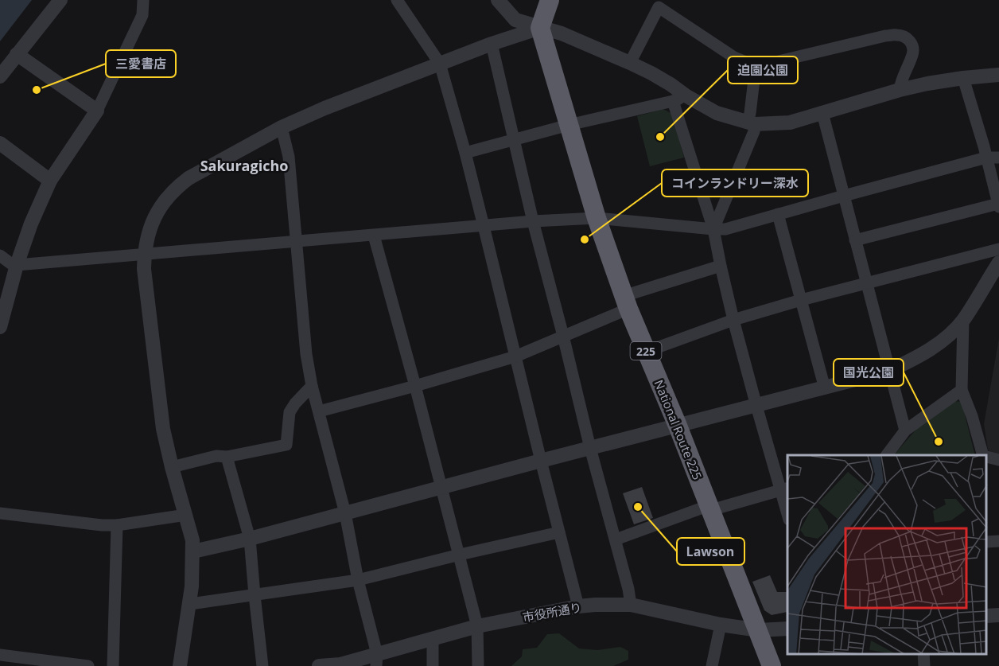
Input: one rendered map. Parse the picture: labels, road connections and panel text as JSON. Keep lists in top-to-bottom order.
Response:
{
  "streets": {
    "highway": ["225", "National Route 225"],
    "street": ["市役所通り"]
  },
  "crossings": [
    ["National Route 225", "市役所通り"]
  ],
  "districts": ["Sakuragicho"],
  "places": [
    "三愛書店",
    "迫園公園",
    "コインランドリー深水",
    "国光公園",
    "Lawson"
  ]
}
